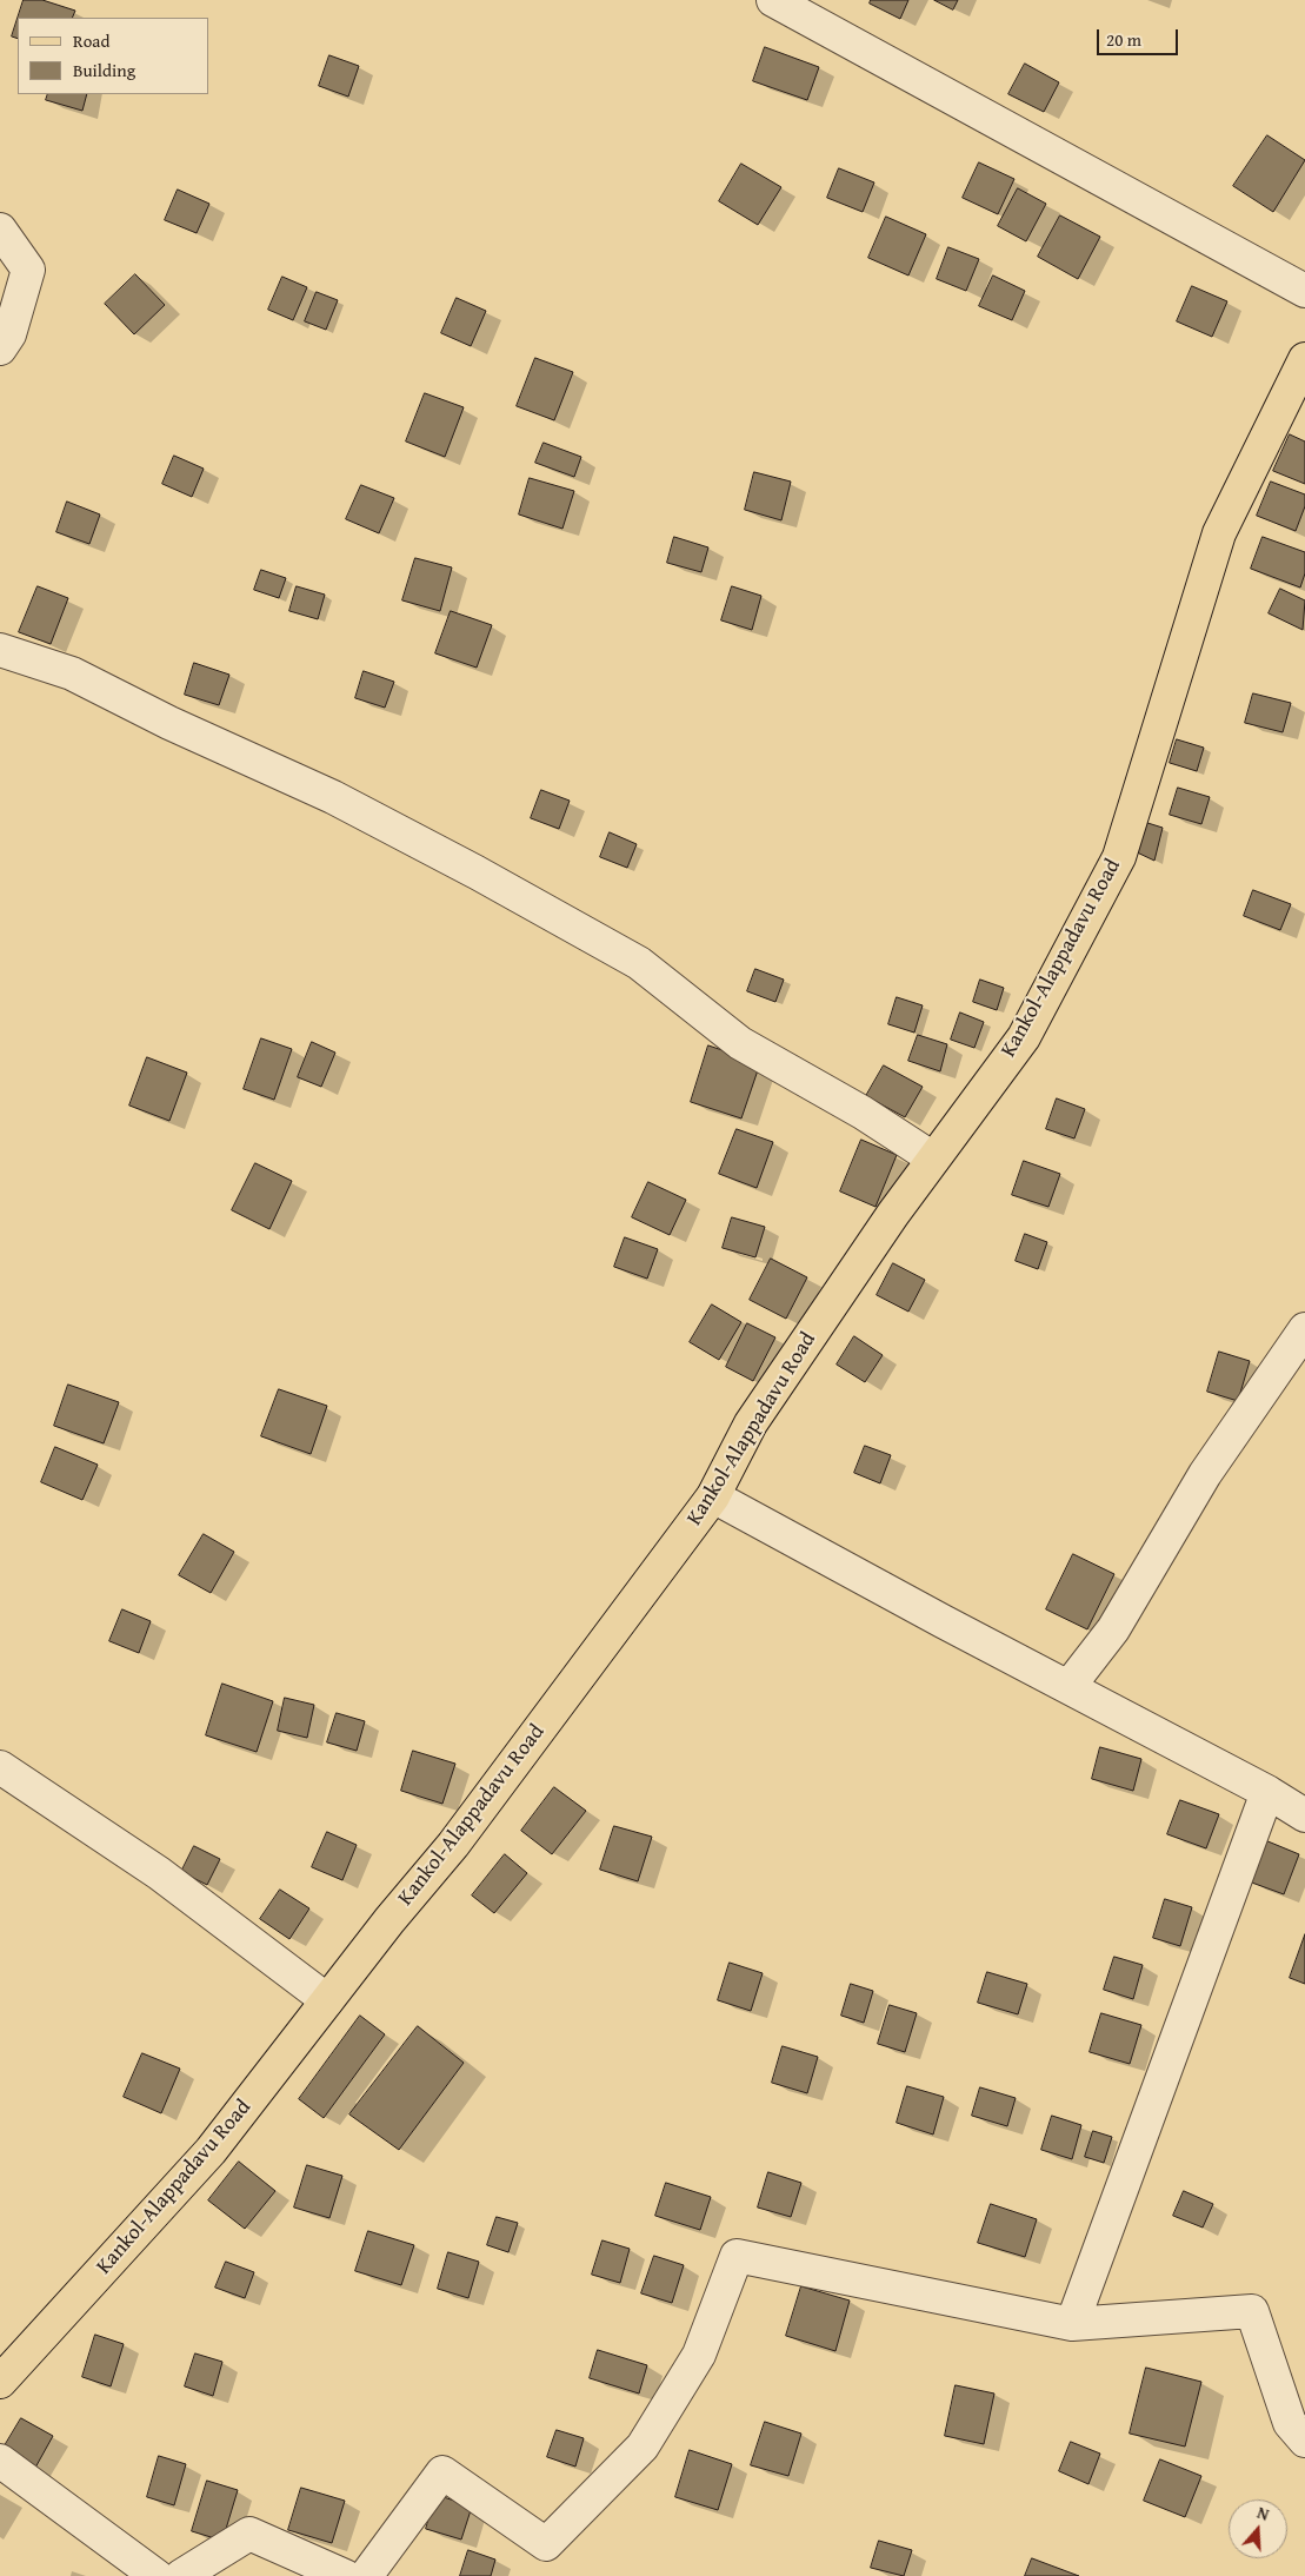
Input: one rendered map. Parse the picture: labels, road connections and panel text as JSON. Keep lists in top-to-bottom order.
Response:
{
  "streets": {
    "main road": ["Kankol-Alappadavu Road"]
  },
  "legend": ["Road", "Building"],
  "scale_bar": "20 m",
  "north": "top"
}
